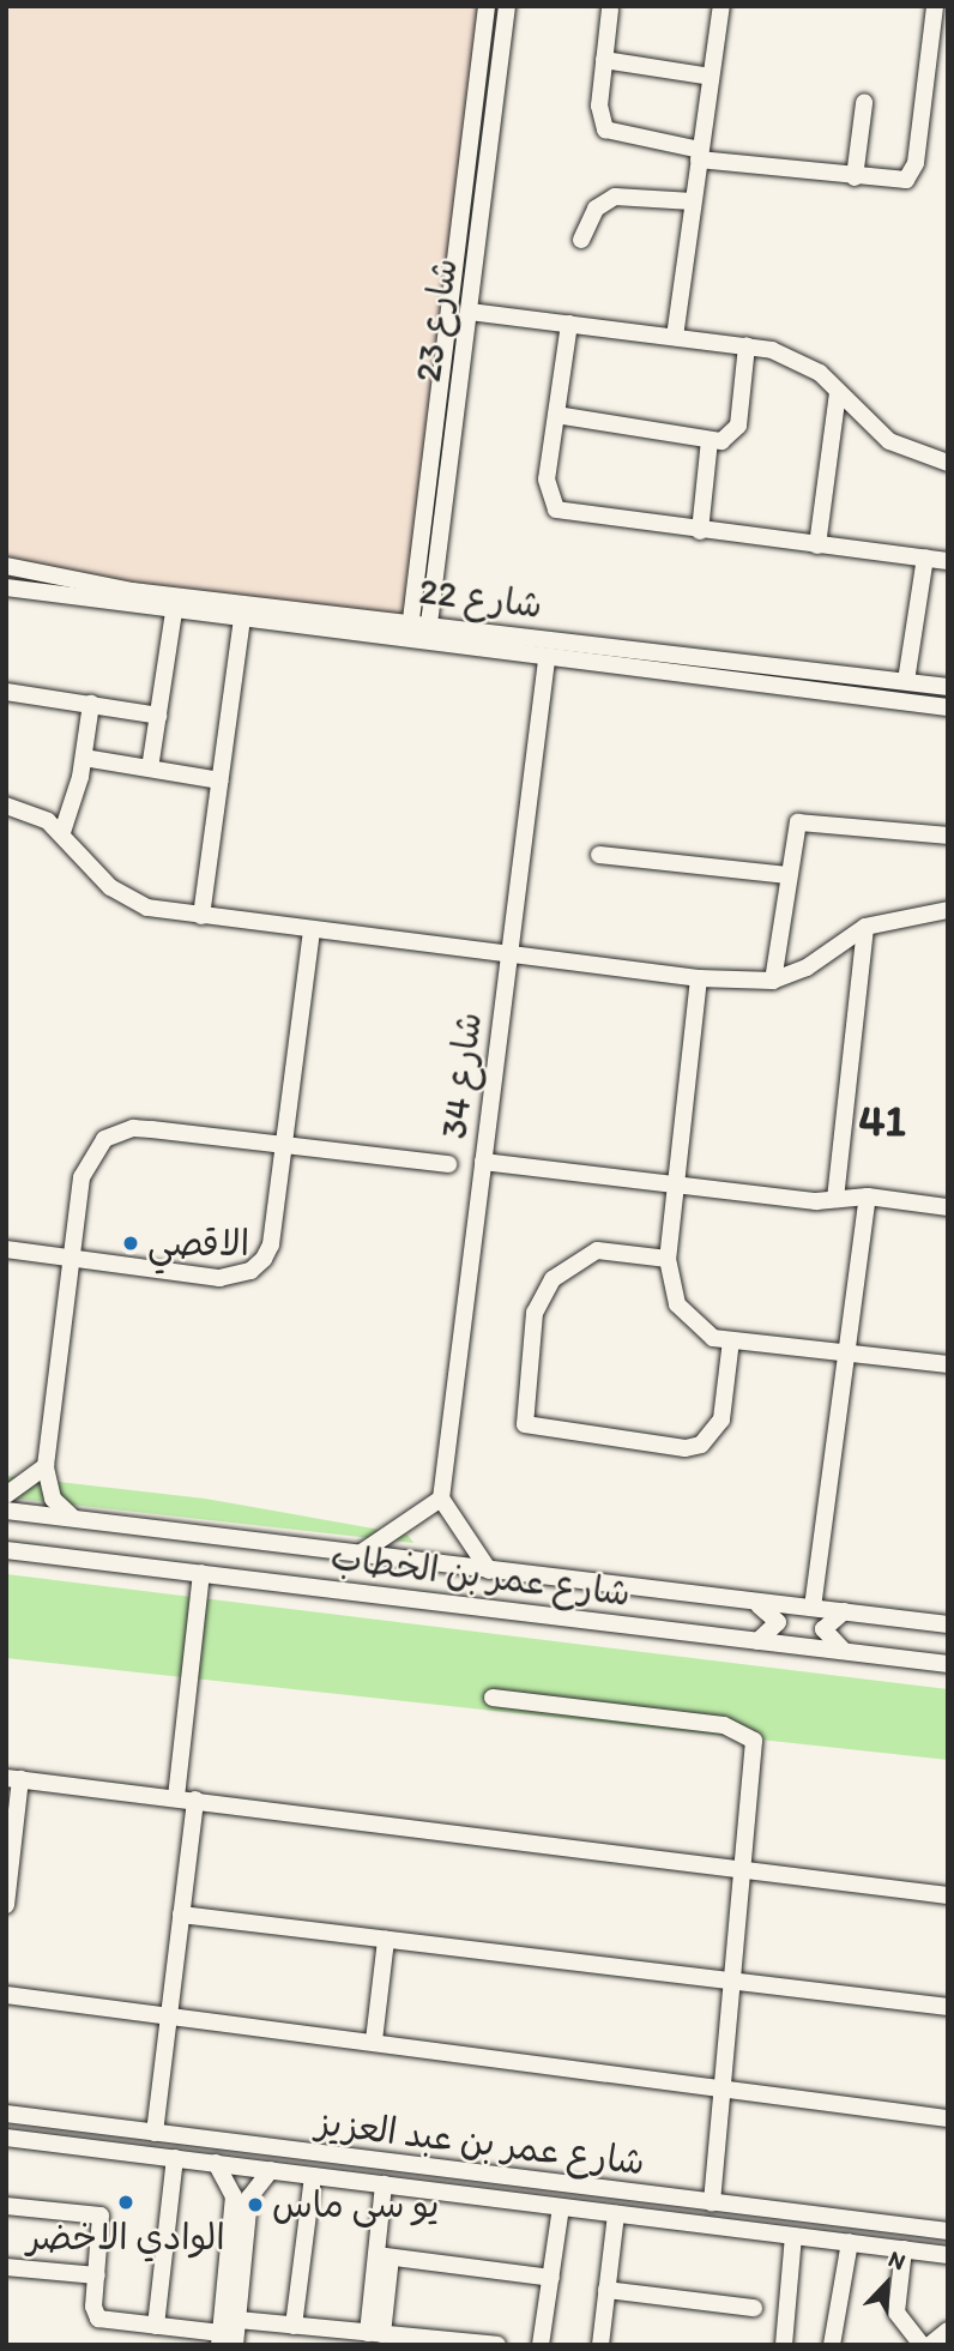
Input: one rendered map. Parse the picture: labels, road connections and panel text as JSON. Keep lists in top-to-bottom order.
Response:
{
  "streets": {
    "street": [
      "شارع 23",
      "شارع 22",
      "شارع 34",
      "شارع عمر بن الخطاب",
      "شارع عمر بن عبد العزيز"
    ]
  },
  "crossings": [
    ["شارع 23", "شارع 22"],
    ["شارع 22", "شارع 34"]
  ],
  "districts": ["41"],
  "places": ["الاقصي", "الوادي الاخضر", "يو سى ماس"],
  "north": "top right"
}
